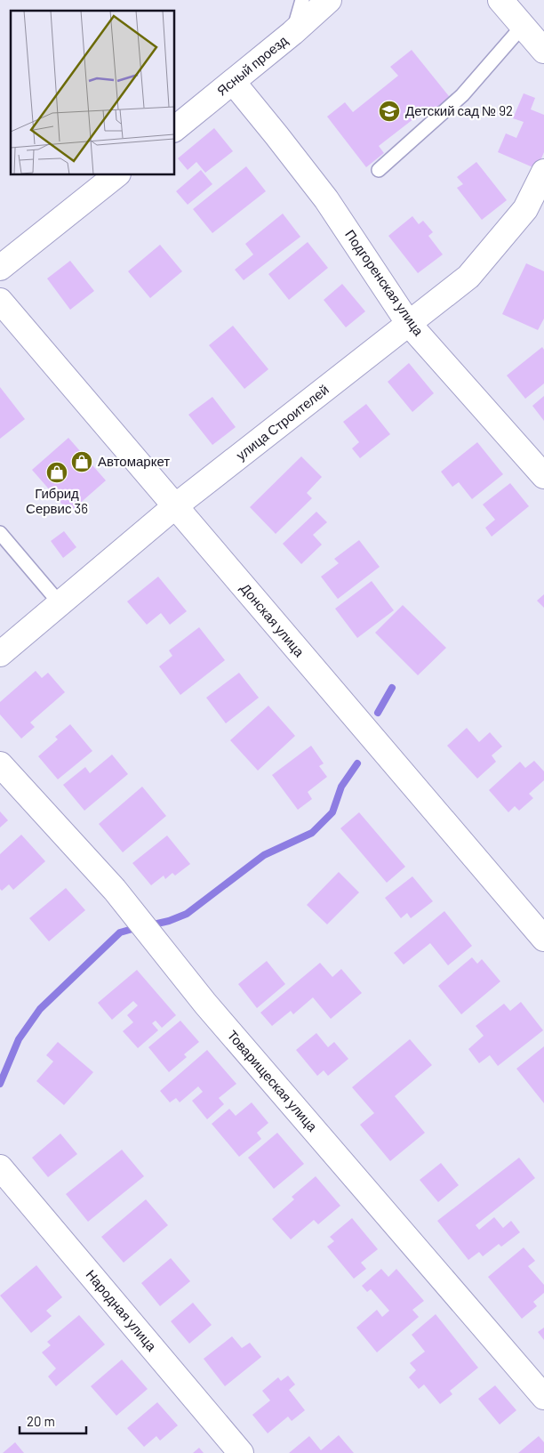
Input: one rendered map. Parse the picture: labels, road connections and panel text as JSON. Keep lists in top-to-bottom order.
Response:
{
  "streets": {
    "street": [
      "Ясный проезд",
      "Подгоренская улица",
      "улица Строителей",
      "Донская улица",
      "Товарищеская улица",
      "Народная улица"
    ]
  },
  "crossings": [
    ["Ясный проезд", "Подгоренская улица"],
    ["Подгоренская улица", "улица Строителей"],
    ["улица Строителей", "Донская улица"]
  ],
  "places": {
    "school or university": ["Детский сад № 92"],
    "shop": ["Автомаркет", "Гибрид Сервис 36"]
  },
  "scale_bar": "20 m"
}
